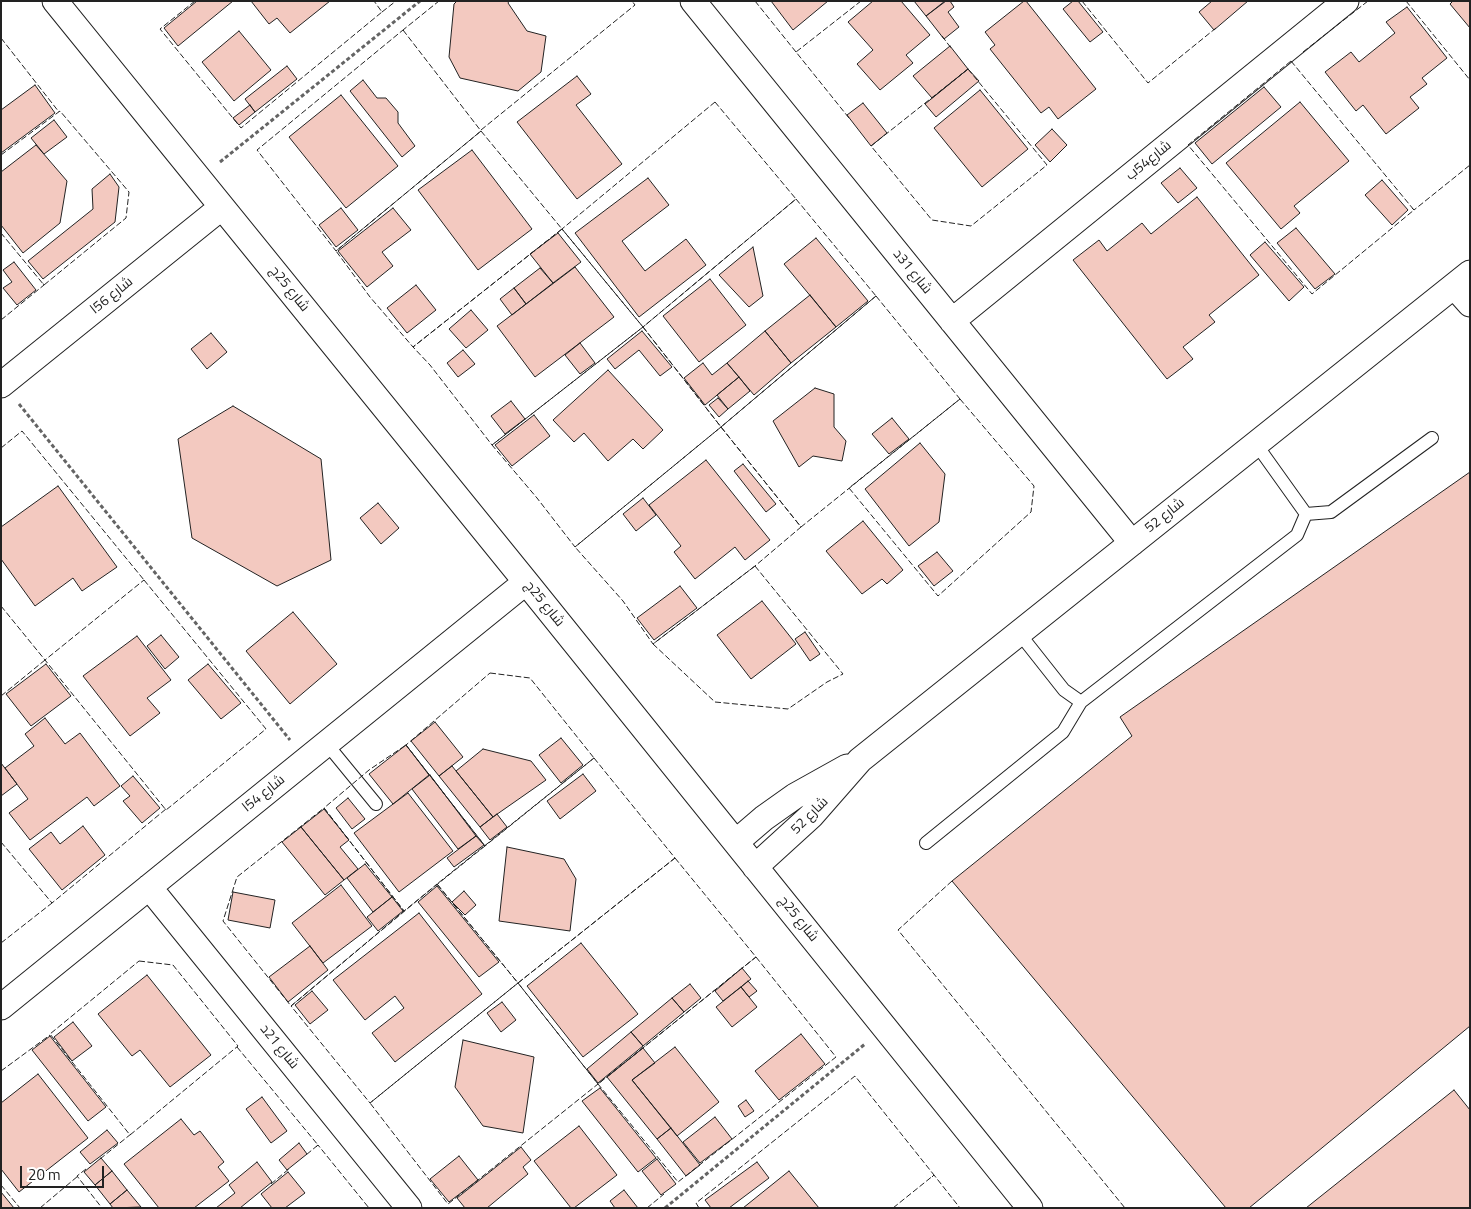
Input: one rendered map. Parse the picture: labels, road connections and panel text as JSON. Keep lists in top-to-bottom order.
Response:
{
  "streets": {
    "street": [
      "شارع54ب",
      "شارع 31د",
      "شارع 25ج",
      "شارع 56ا",
      "شارع 52",
      "شارع 54ا",
      "شارع 21د"
    ]
  },
  "crossings": [
    ["شارع54ب", "شارع 31د"],
    ["شارع 31د", "شارع 52"],
    ["شارع 25ج", "شارع 56ا"],
    ["شارع 25ج", "شارع 52"],
    ["شارع 25ج", "شارع 54ا"],
    ["شارع 54ا", "شارع 21د"]
  ],
  "scale_bar": "20 m"
}
